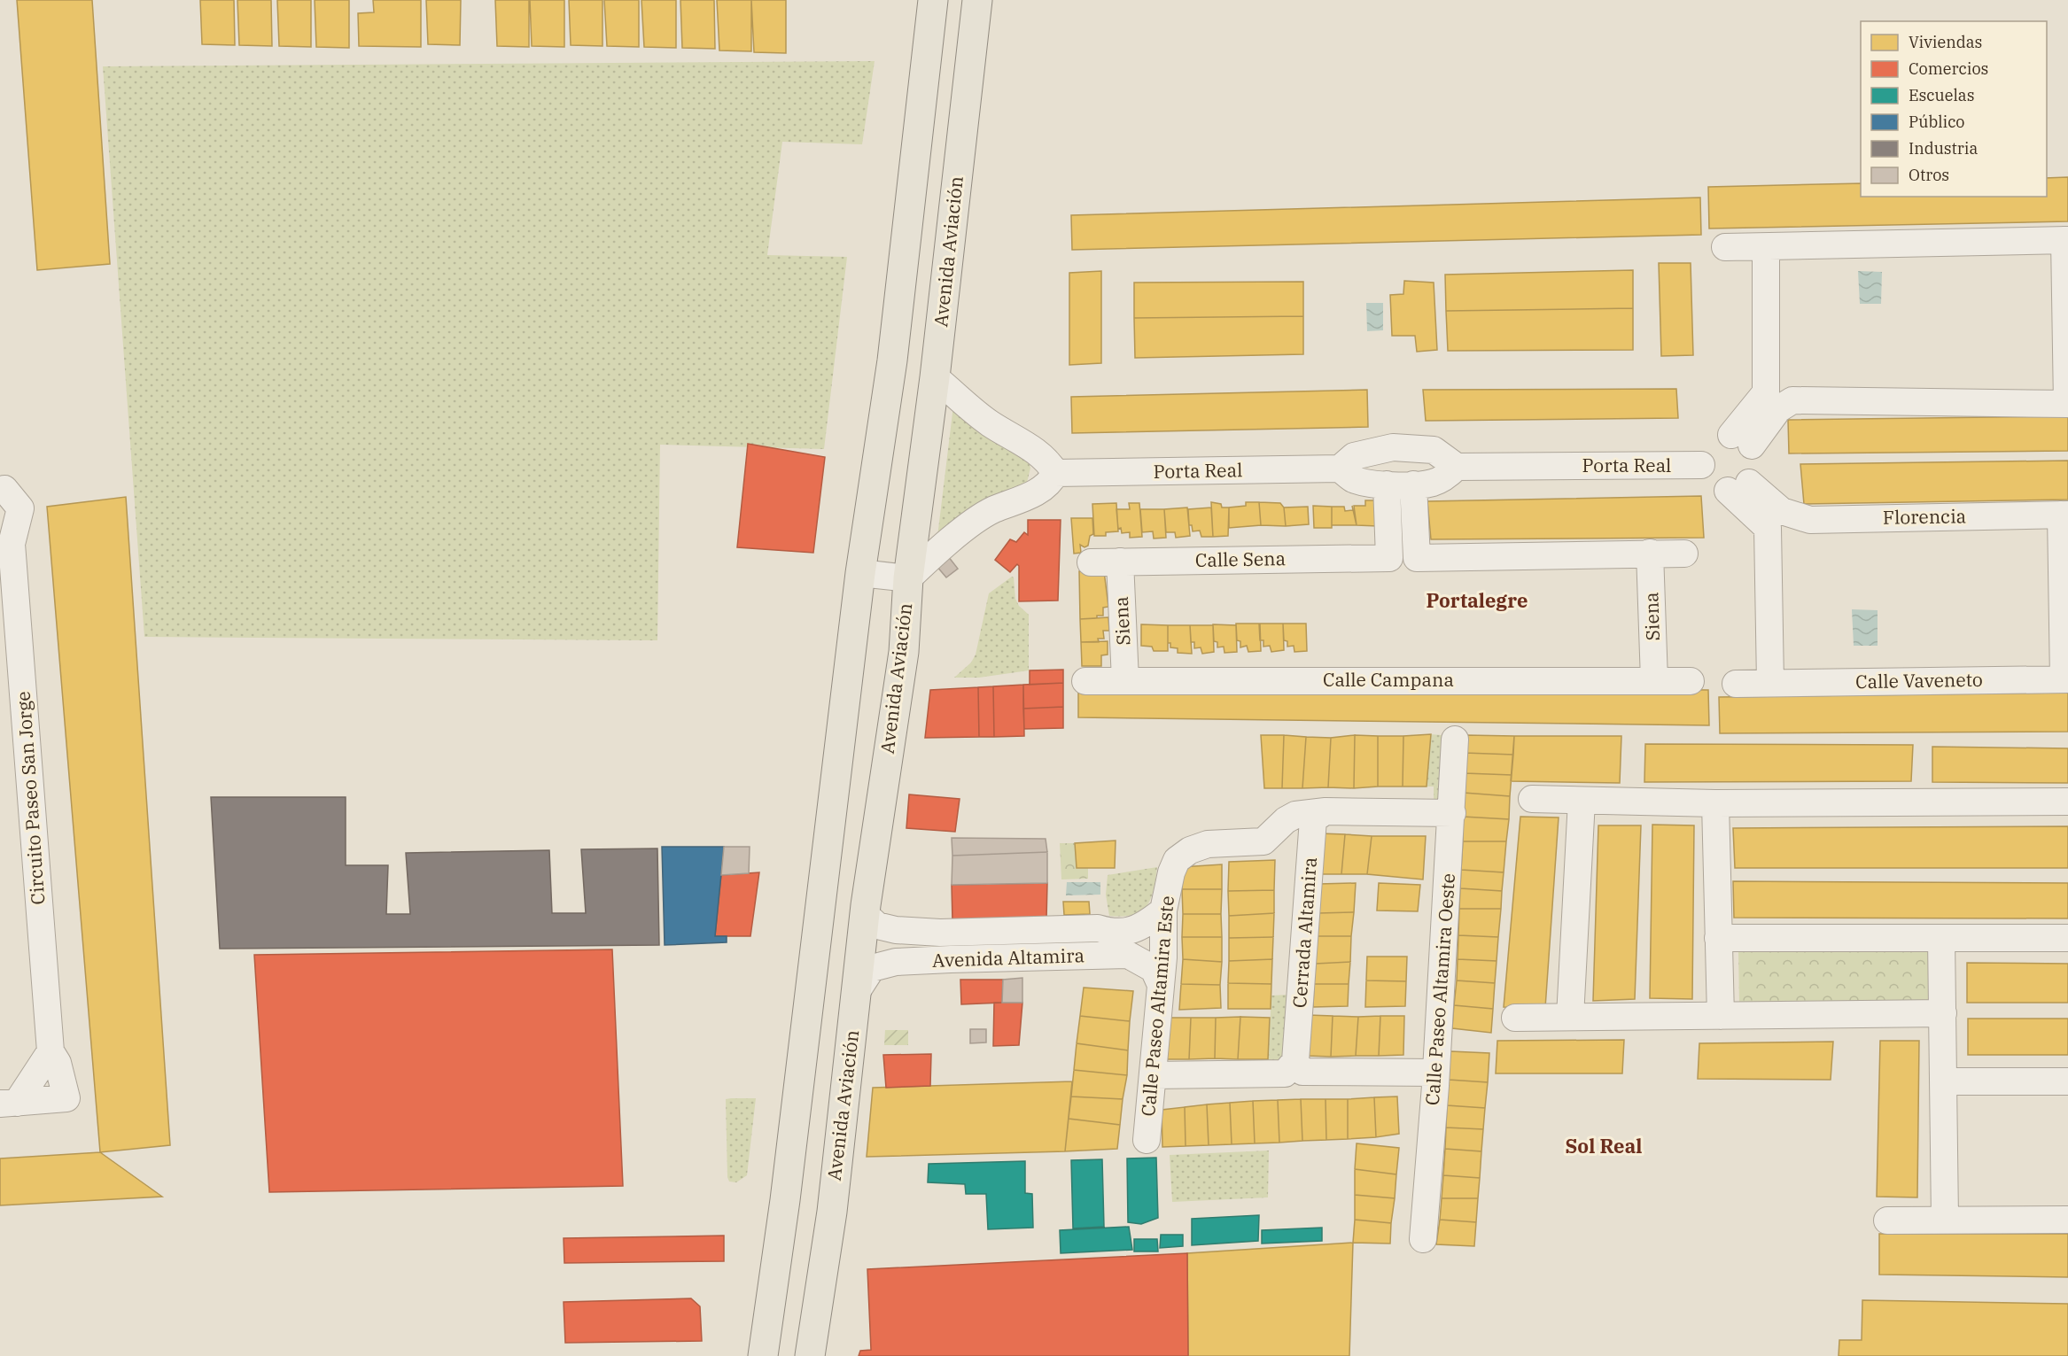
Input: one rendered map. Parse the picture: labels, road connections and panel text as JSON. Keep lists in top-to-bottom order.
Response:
{
  "streets": {
    "main road": ["Avenida Aviación"],
    "street": [
      "Porta Real",
      "Florencia",
      "Calle Sena",
      "Siena",
      "Calle Campana",
      "Calle Vaveneto",
      "Circuito Paseo San Jorge",
      "Cerrada Altamira",
      "Avenida Altamira",
      "Calle Paseo Altamira Oeste",
      "Calle Paseo Altamira Este"
    ]
  },
  "crossings": [
    ["Avenida Aviación", "Avenida Altamira"],
    ["Porta Real", "Florencia"],
    ["Porta Real", "Calle Sena"],
    ["Calle Sena", "Siena"],
    ["Siena", "Calle Campana"],
    ["Avenida Altamira", "Calle Paseo Altamira Este"]
  ],
  "districts": ["Portalegre", "Sol Real"],
  "legend": [
    "Viviendas",
    "Comercios",
    "Escuelas",
    "Público",
    "Industria",
    "Otros"
  ]
}
